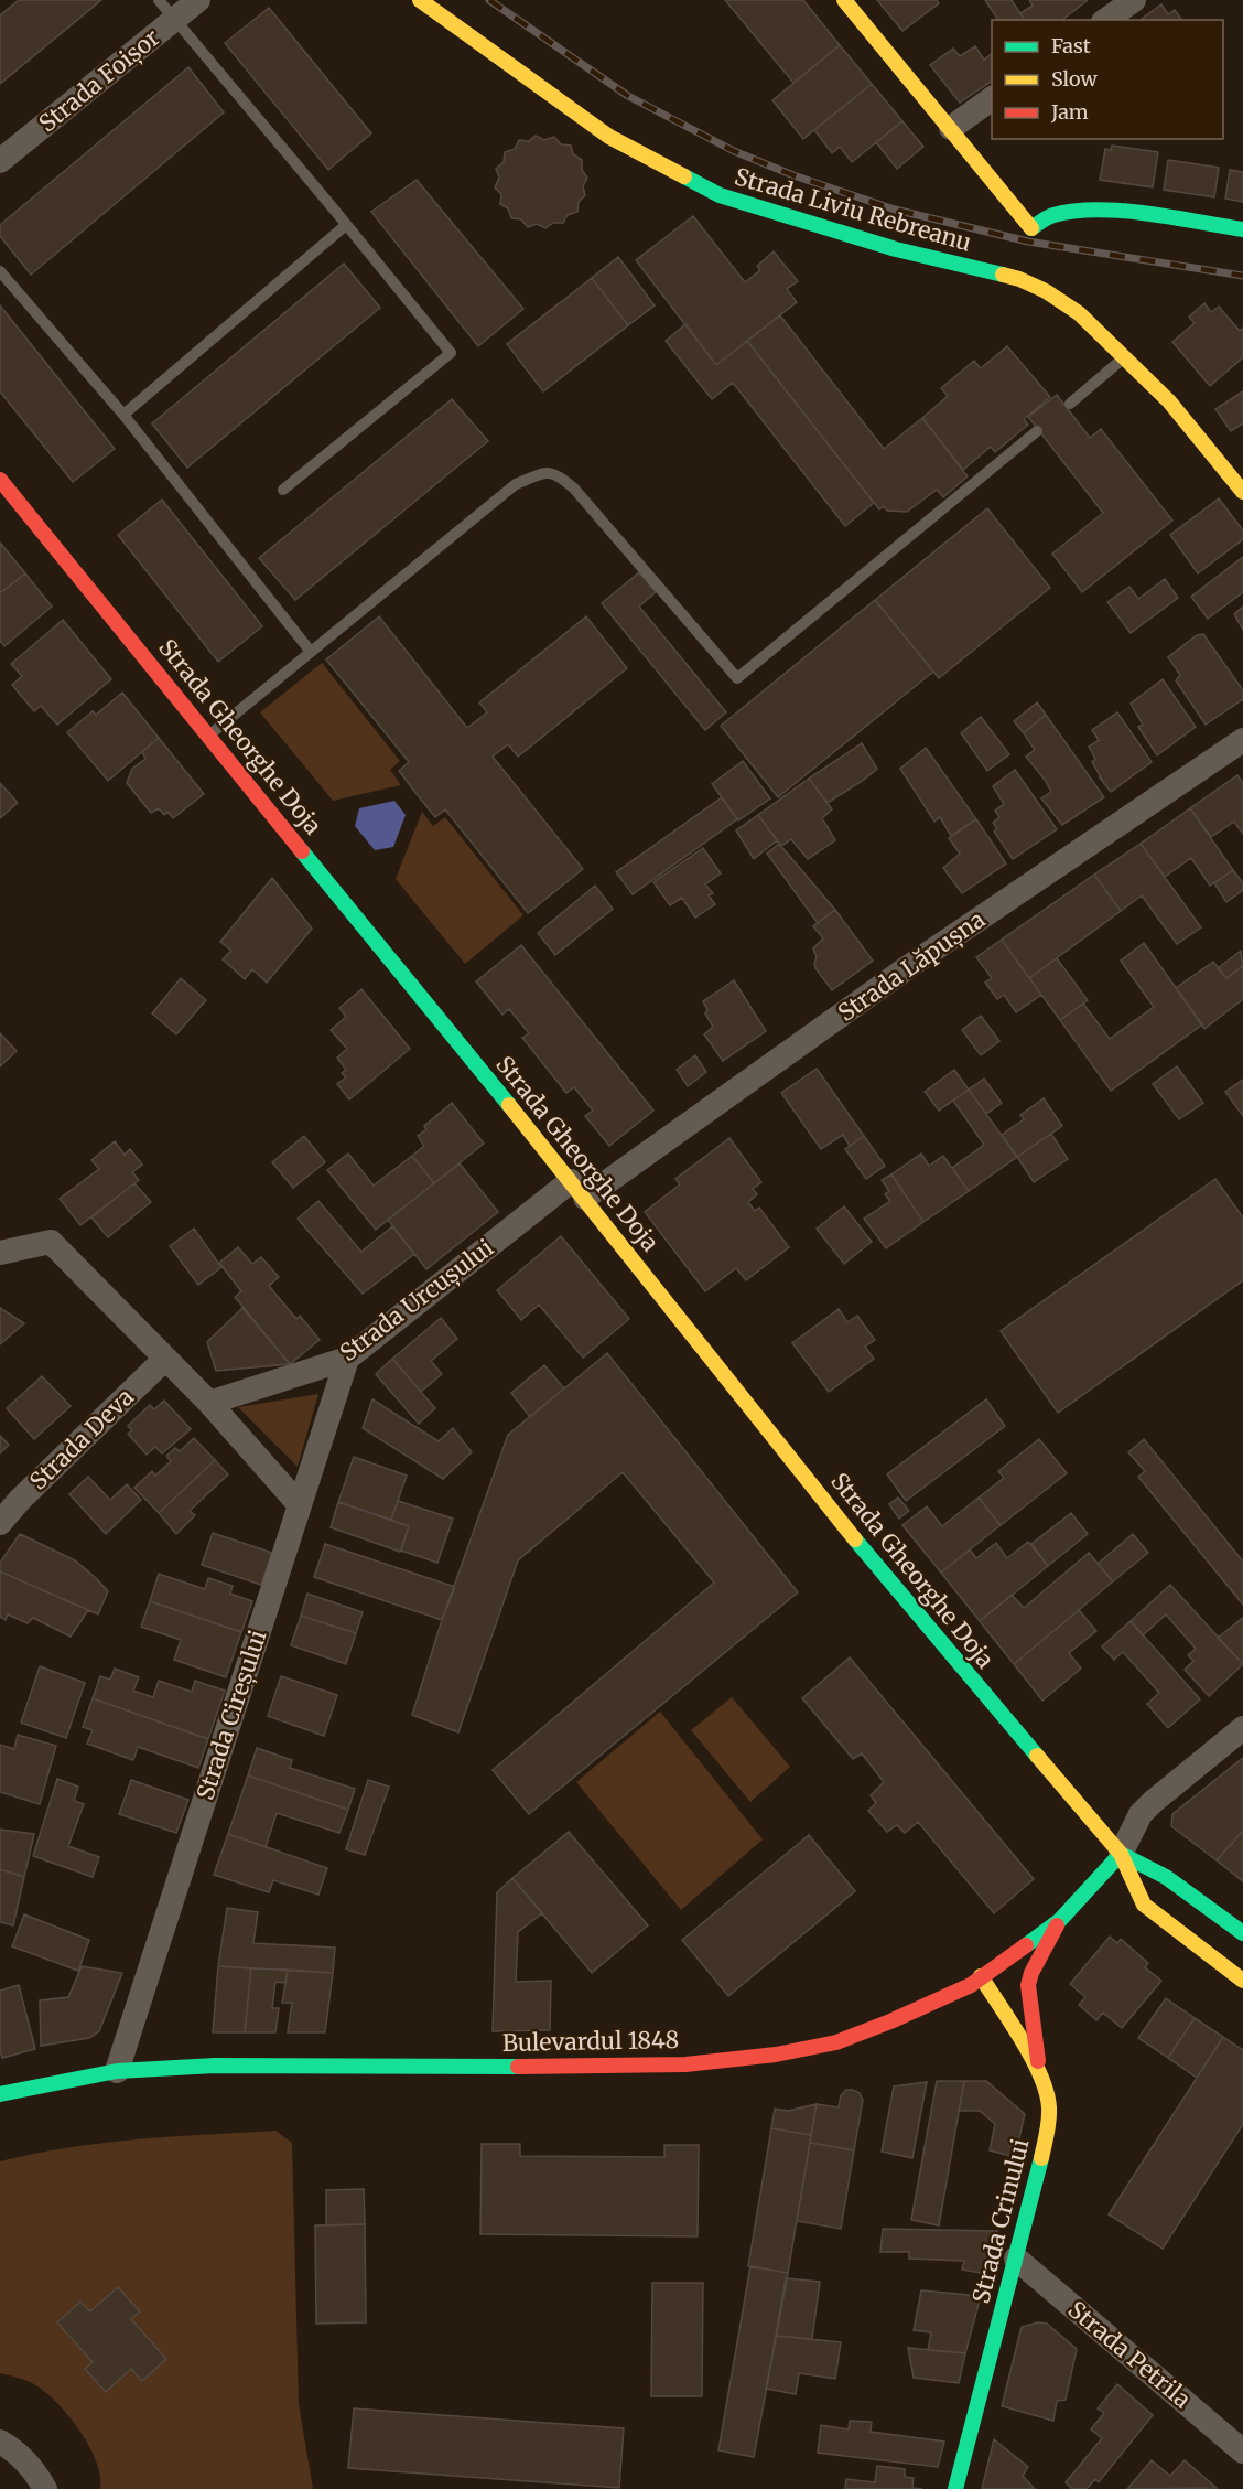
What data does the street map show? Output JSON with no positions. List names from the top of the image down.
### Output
{
  "streets": {
    "street": [
      "Strada Foișor",
      "Strada Liviu Rebreanu",
      "Strada Gheorghe Doja",
      "Strada Lăpușna",
      "Strada Urcușului",
      "Strada Deva",
      "Strada Cireșului",
      "Bulevardul 1848",
      "Strada Crinului",
      "Strada Petrila"
    ]
  },
  "crossings": [
    ["Strada Gheorghe Doja", "Strada Lăpușna"],
    ["Strada Gheorghe Doja", "Strada Urcușului"],
    ["Strada Gheorghe Doja", "Bulevardul 1848"],
    ["Strada Lăpușna", "Strada Urcușului"],
    ["Strada Urcușului", "Strada Cireșului"],
    ["Strada Cireșului", "Bulevardul 1848"],
    ["Bulevardul 1848", "Strada Crinului"],
    ["Strada Crinului", "Strada Petrila"]
  ],
  "legend": ["Fast", "Slow", "Jam"]
}
